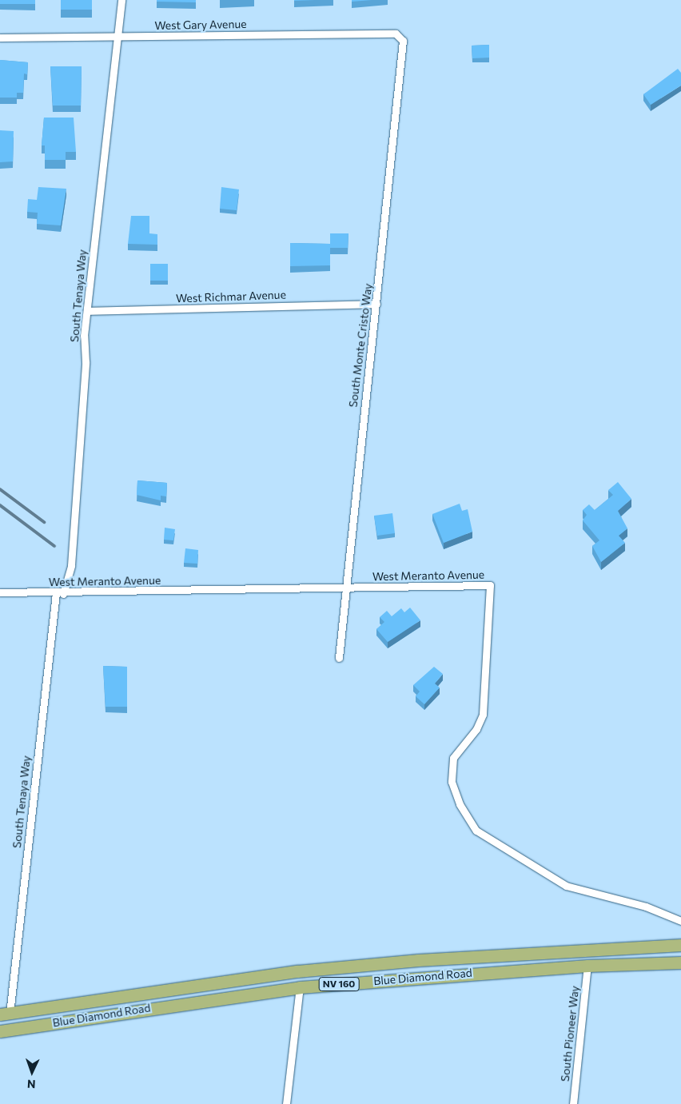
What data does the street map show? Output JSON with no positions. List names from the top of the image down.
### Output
{
  "streets": {
    "highway": ["Blue Diamond Road", "NV 160"],
    "street": [
      "West Gary Avenue",
      "South Tenaya Way",
      "West Richmar Avenue",
      "South Monte Cristo Way",
      "West Meranto Avenue",
      "South Pioneer Way"
    ]
  },
  "crossings": [
    ["West Gary Avenue", "South Tenaya Way"],
    ["West Gary Avenue", "South Monte Cristo Way"],
    ["South Tenaya Way", "West Richmar Avenue"],
    ["South Tenaya Way", "West Meranto Avenue"],
    ["South Tenaya Way", "Blue Diamond Road"],
    ["West Richmar Avenue", "South Monte Cristo Way"],
    ["South Monte Cristo Way", "West Meranto Avenue"],
    ["Blue Diamond Road", "South Pioneer Way"]
  ],
  "north": "bottom"
}
